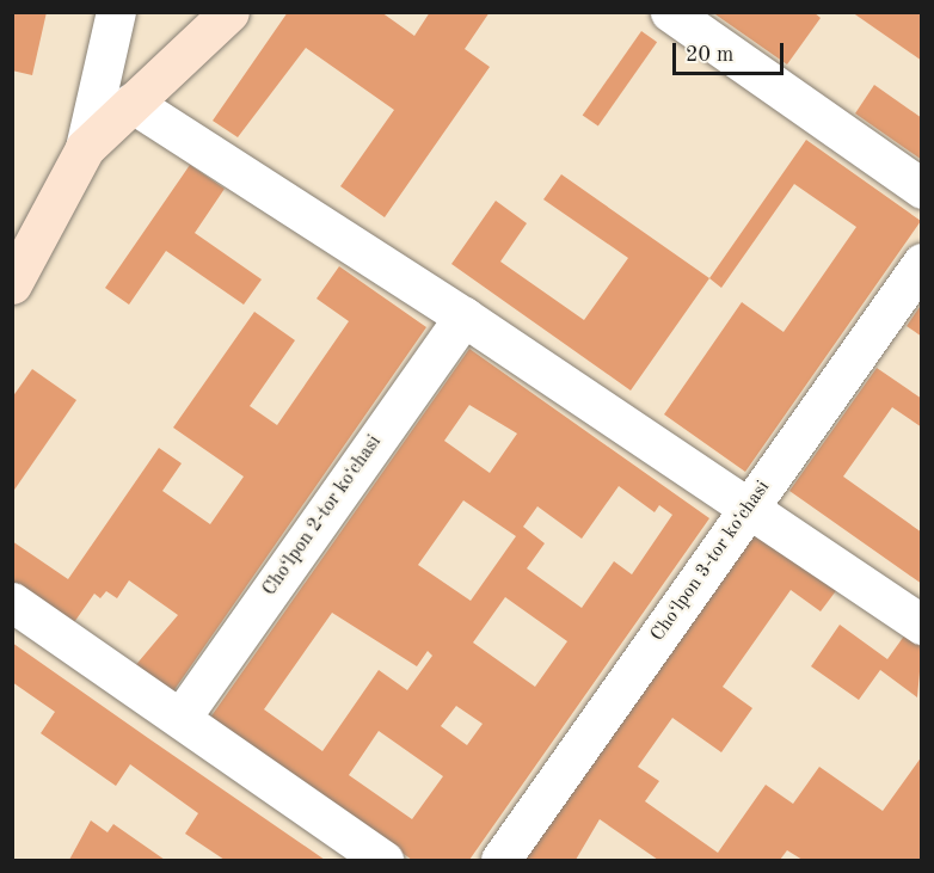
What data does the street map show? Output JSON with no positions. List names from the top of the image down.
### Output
{
  "streets": {
    "street": ["Cho‘lpon 2-tor koʻchasi", "Cho‘lpon 3-tor koʻchasi"]
  },
  "scale_bar": "20 m"
}
